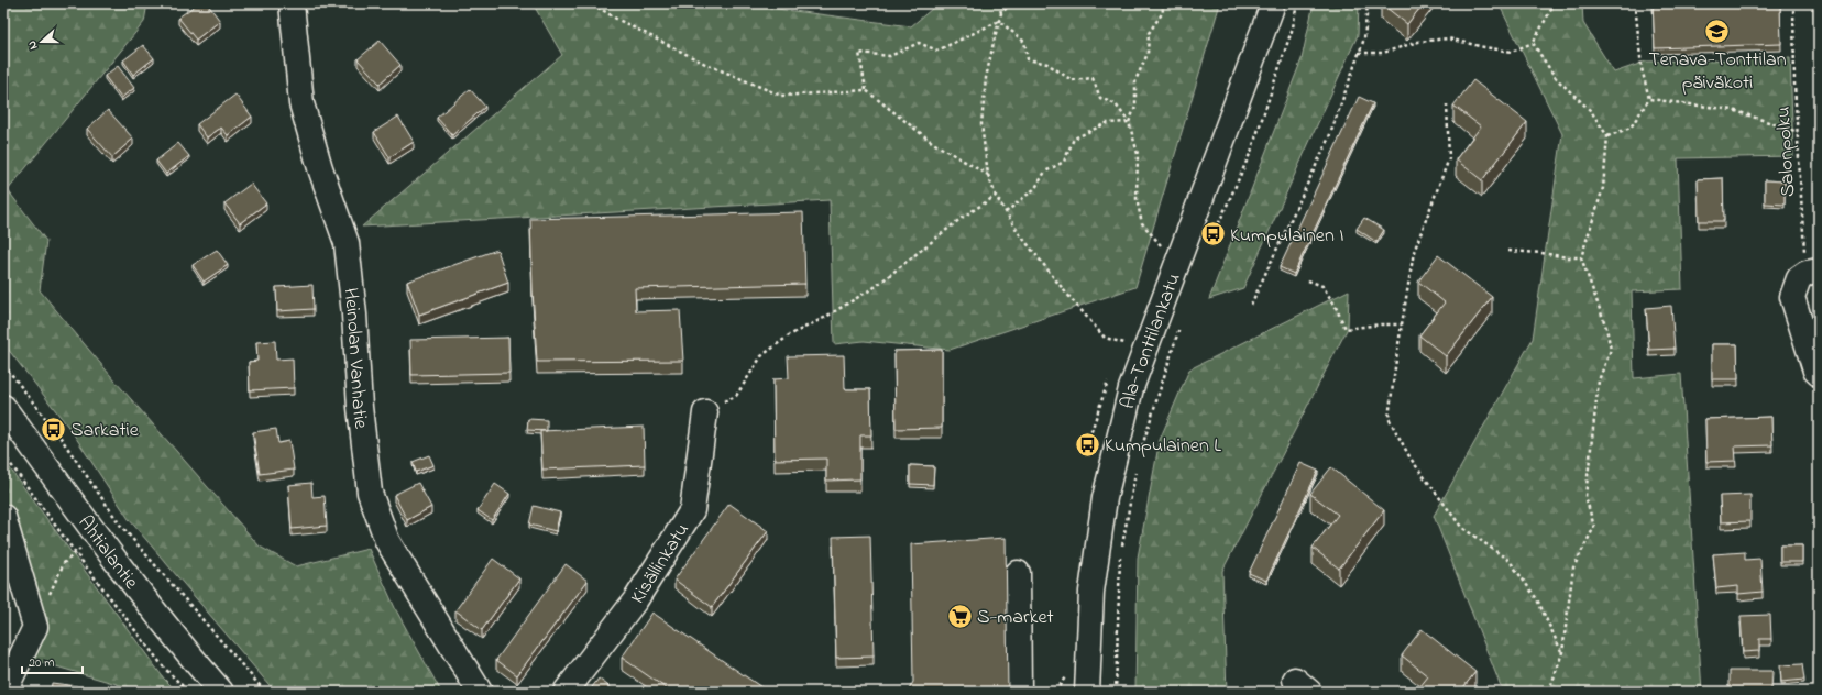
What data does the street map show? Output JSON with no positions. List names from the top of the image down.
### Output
{
  "streets": {
    "street": [
      "Ala-Tonttilankatu",
      "Heinolan Vanhatie",
      "Ahtialantie",
      "Kisällinkatu"
    ],
    "path": ["Salonpolku"]
  },
  "places": {
    "school or university": ["Tenava-Tonttilan päiväkoti"],
    "bus stop": ["Kumpulainen I", "Sarkatie", "Kumpulainen L"],
    "supermarket": ["S-market"]
  },
  "scale_bar": "20 m",
  "north": "left"
}
